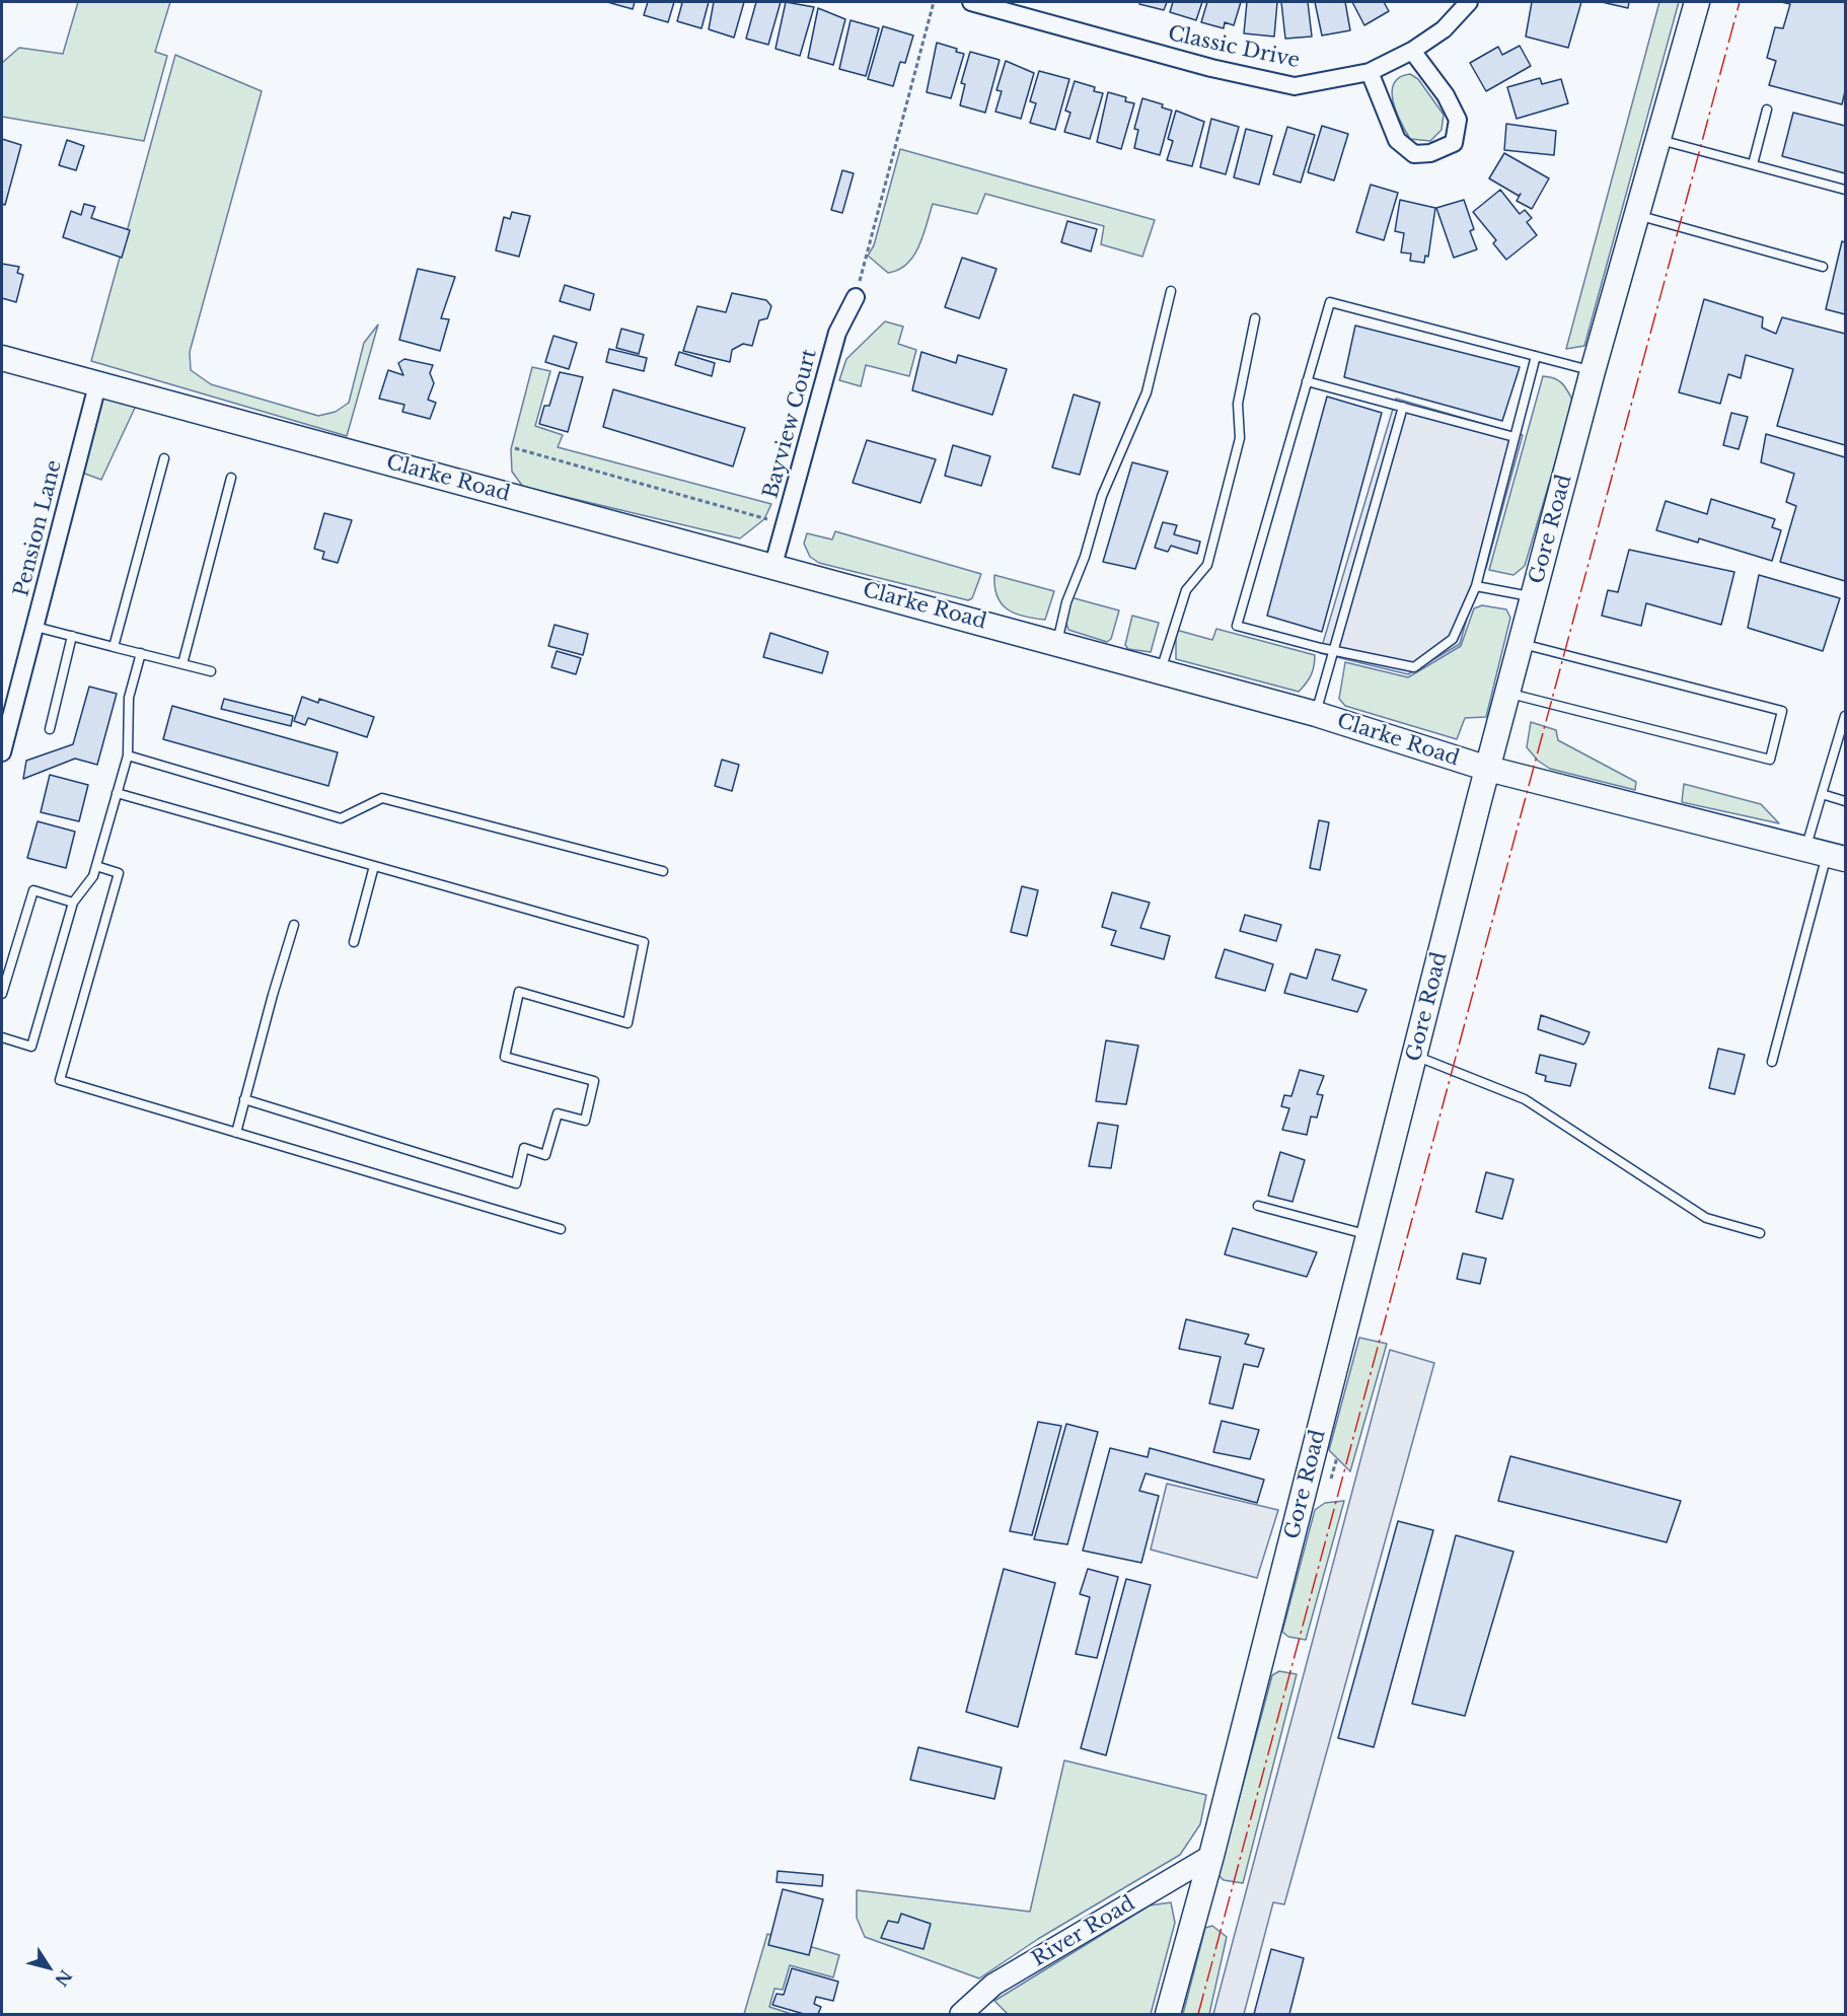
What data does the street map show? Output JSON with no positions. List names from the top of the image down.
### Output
{
  "streets": {
    "main road": ["Clarke Road", "Gore Road"],
    "street": [
      "Classic Drive",
      "Bayview Court",
      "Pension Lane",
      "River Road"
    ]
  },
  "crossings": [
    ["Bayview Court", "Clarke Road"],
    ["Clarke Road", "Pension Lane"],
    ["Clarke Road", "Gore Road"],
    ["Gore Road", "River Road"]
  ],
  "north": "bottom right"
}
